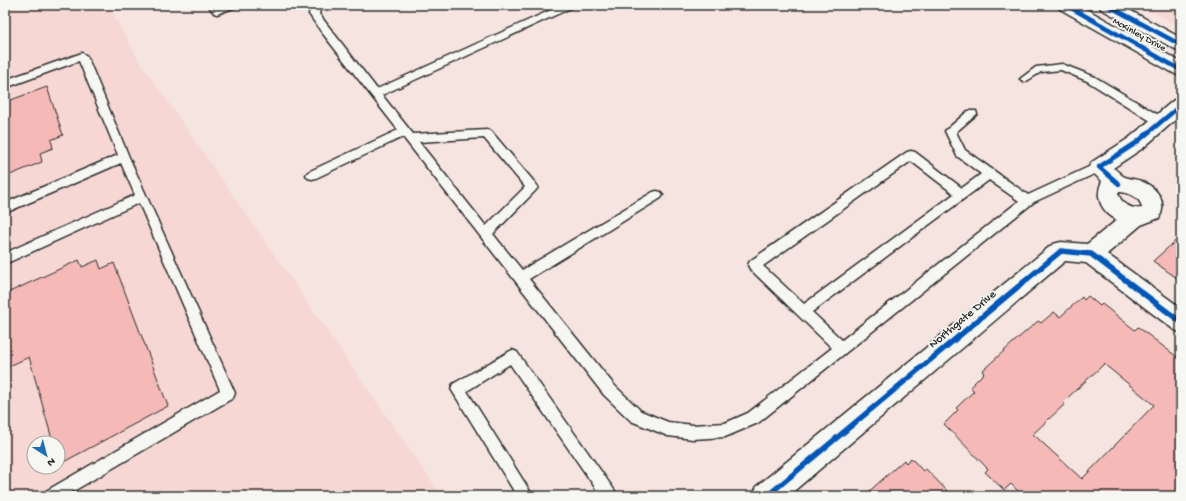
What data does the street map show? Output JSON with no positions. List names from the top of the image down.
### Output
{
  "streets": {
    "street": ["McKinley Drive", "Northgate Drive"]
  },
  "north": "bottom right"
}
